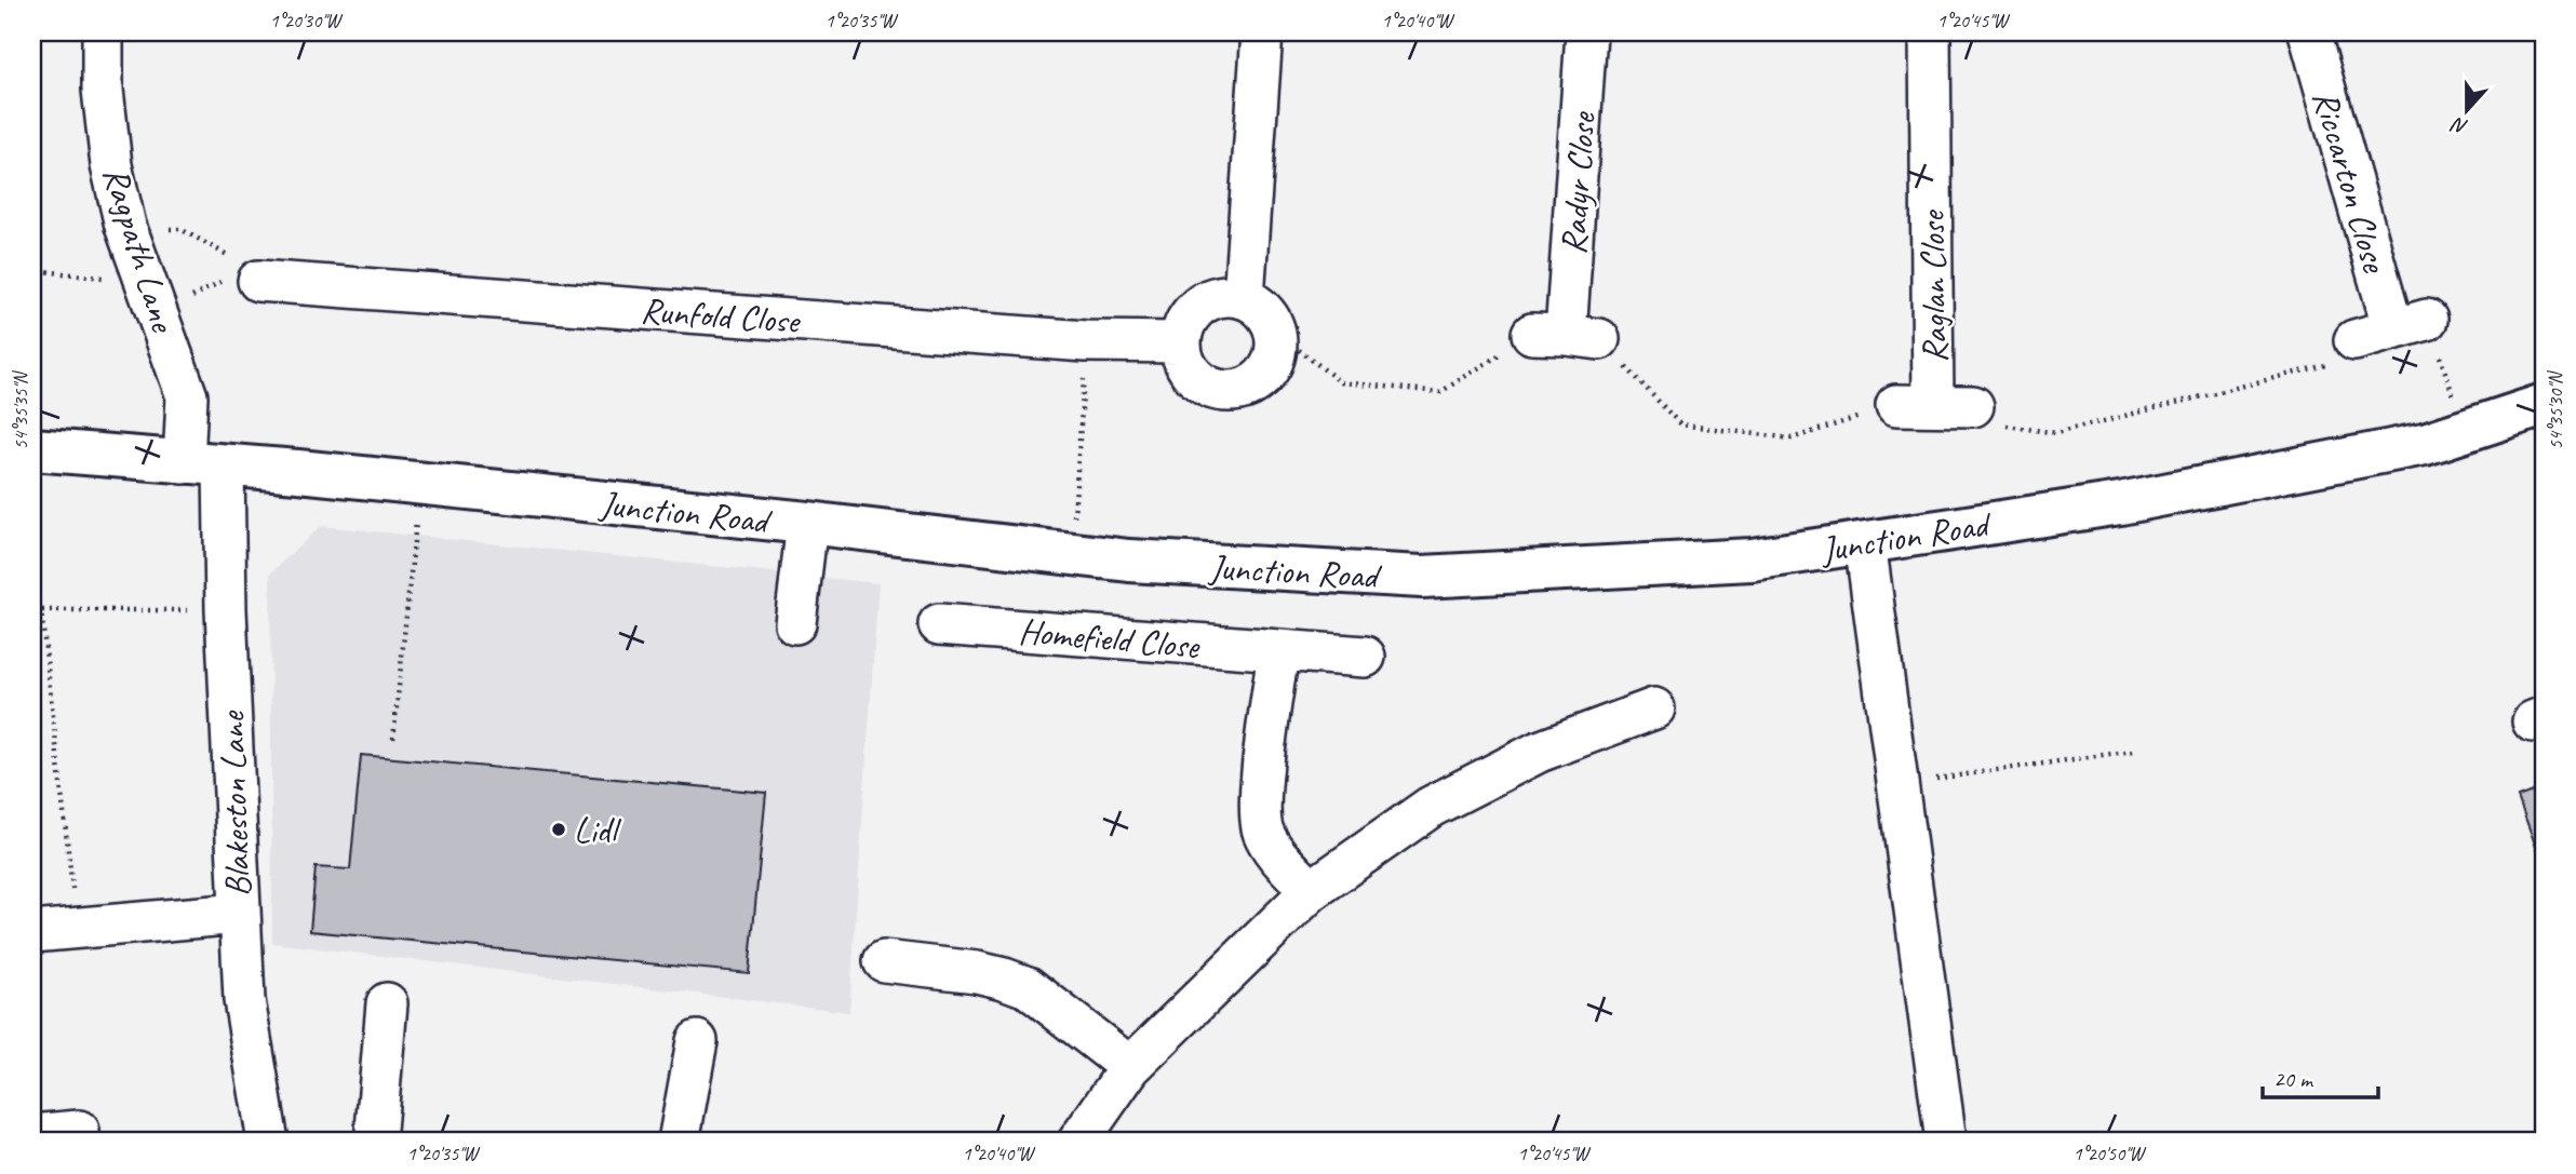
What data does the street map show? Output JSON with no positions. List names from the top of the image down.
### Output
{
  "streets": {
    "main road": ["Junction Road"],
    "street": [
      "Riccarton Close",
      "Radyr Close",
      "Ragpath Lane",
      "Raglan Close",
      "Runfold Close",
      "Homefield Close",
      "Blakeston Lane"
    ]
  },
  "crossings": [
    ["Ragpath Lane", "Junction Road"],
    ["Ragpath Lane", "Blakeston Lane"],
    ["Junction Road", "Blakeston Lane"]
  ],
  "places": ["Lidl"],
  "scale_bar": "20 m",
  "north": "bottom",
  "coordinates": [
    "1°20'30\"W",
    "1°20'35\"W",
    "1°20'40\"W",
    "1°20'45\"W",
    "54°35'35\"N",
    "54°35'30\"N",
    "1°20'50\"W"
  ]
}
